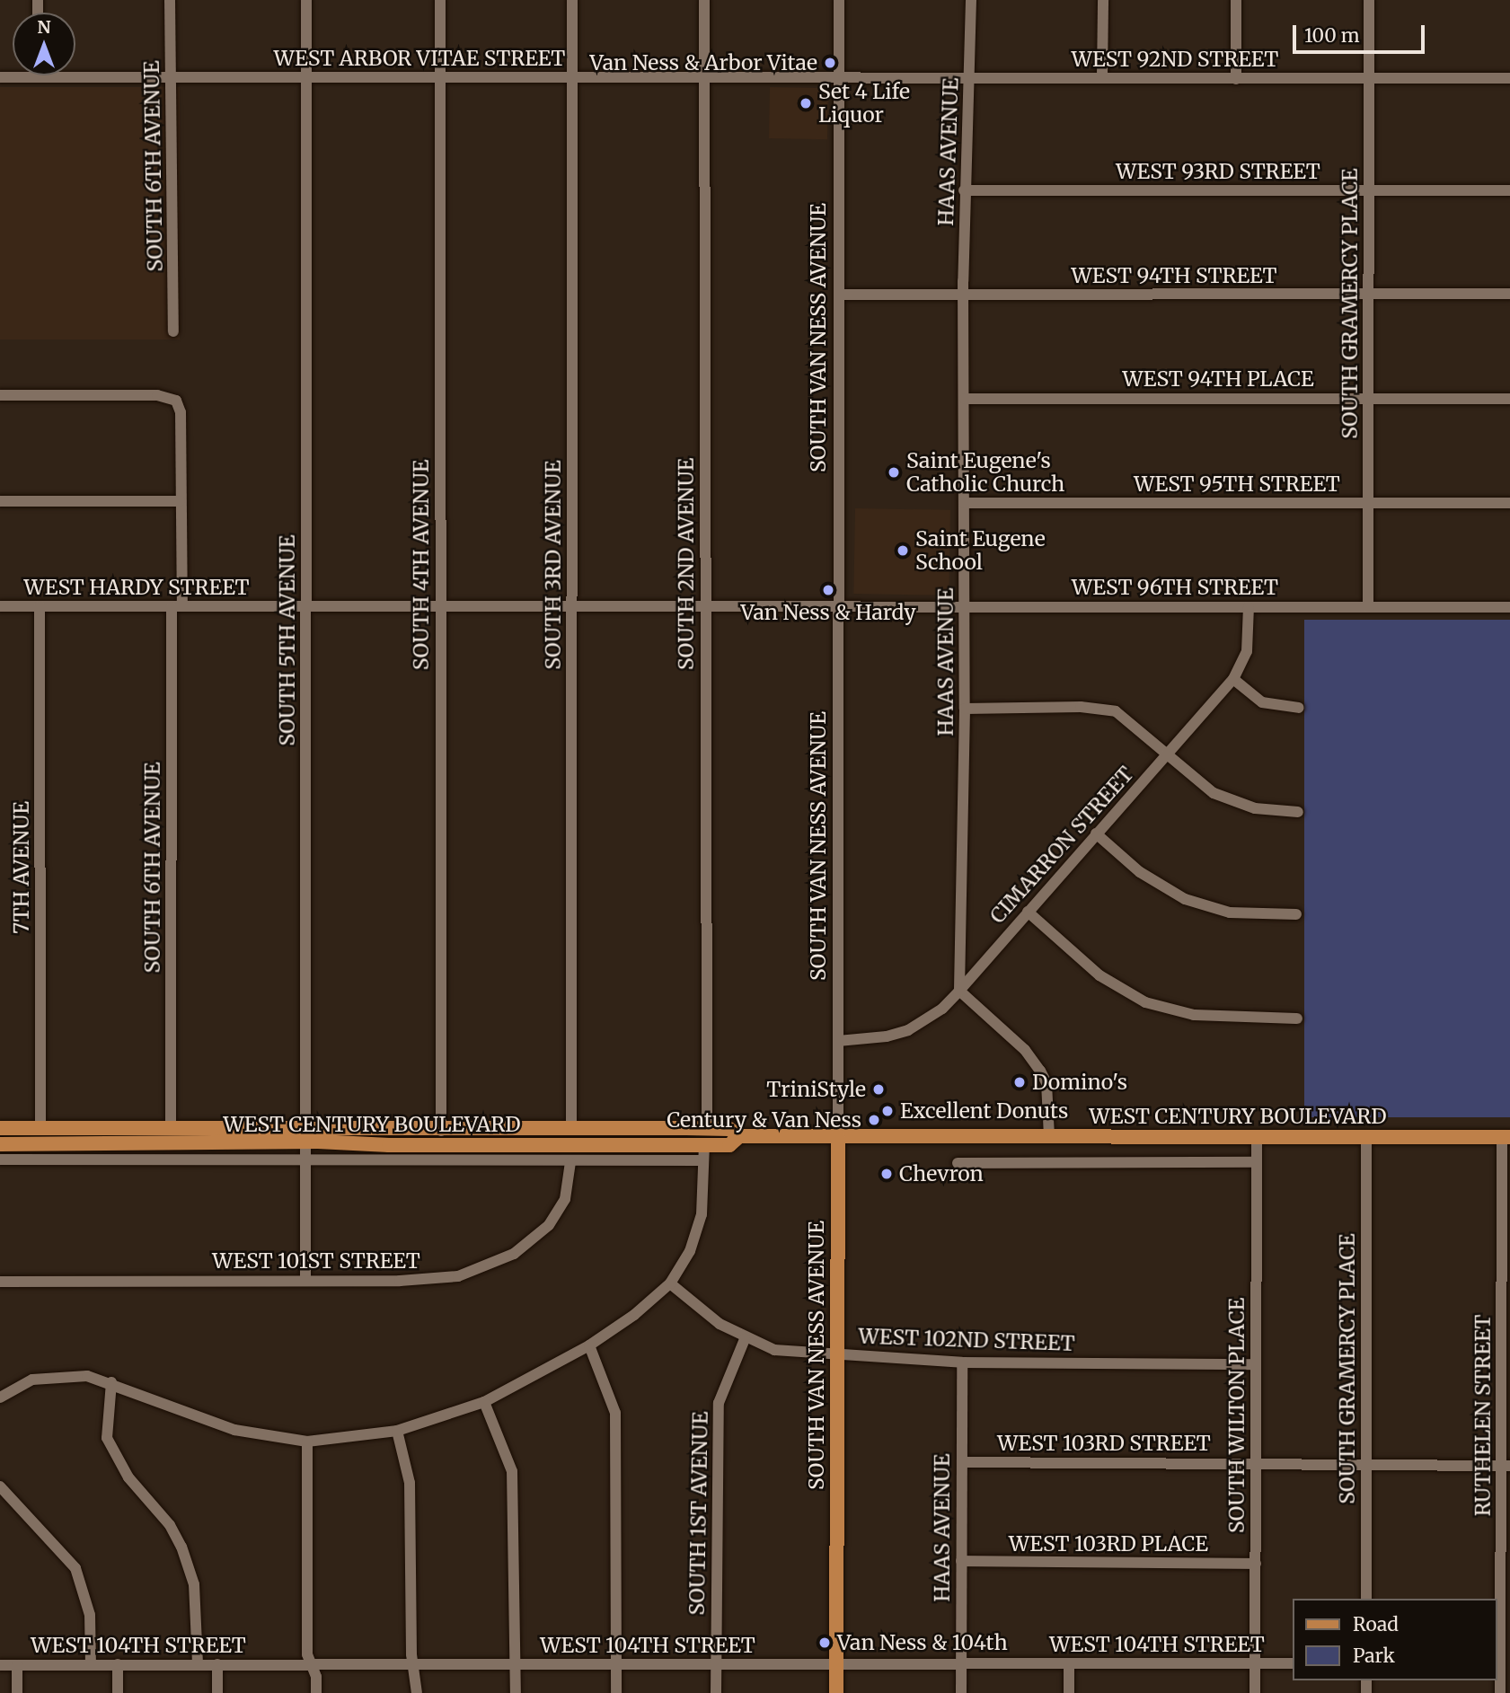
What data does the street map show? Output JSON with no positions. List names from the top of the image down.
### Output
{
  "streets": {
    "main road": ["SOUTH VAN NESS AVENUE", "WEST CENTURY BOULEVARD"],
    "street": [
      "WEST ARBOR VITAE STREET",
      "WEST 92ND STREET",
      "HAAS AVENUE",
      "SOUTH 6TH AVENUE",
      "WEST 93RD STREET",
      "WEST 94TH STREET",
      "SOUTH GRAMERCY PLACE",
      "WEST 94TH PLACE",
      "WEST 95TH STREET",
      "SOUTH 2ND AVENUE",
      "SOUTH 4TH AVENUE",
      "SOUTH 3RD AVENUE",
      "WEST HARDY STREET",
      "WEST 96TH STREET",
      "SOUTH 5TH AVENUE",
      "CIMARRON STREET",
      "7TH AVENUE",
      "WEST 101ST STREET",
      "WEST 102ND STREET",
      "SOUTH WILTON PLACE",
      "RUTHELEN STREET",
      "WEST 103RD STREET",
      "SOUTH 1ST AVENUE",
      "WEST 103RD PLACE",
      "WEST 104TH STREET"
    ]
  },
  "crossings": [
    ["WEST ARBOR VITAE STREET", "WEST 92ND STREET"],
    ["WEST ARBOR VITAE STREET", "SOUTH 6TH AVENUE"],
    ["WEST ARBOR VITAE STREET", "SOUTH VAN NESS AVENUE"],
    ["WEST ARBOR VITAE STREET", "SOUTH 2ND AVENUE"],
    ["WEST ARBOR VITAE STREET", "SOUTH 4TH AVENUE"],
    ["WEST ARBOR VITAE STREET", "SOUTH 3RD AVENUE"],
    ["WEST ARBOR VITAE STREET", "SOUTH 5TH AVENUE"],
    ["WEST 92ND STREET", "HAAS AVENUE"],
    ["WEST 92ND STREET", "SOUTH GRAMERCY PLACE"],
    ["WEST 92ND STREET", "SOUTH VAN NESS AVENUE"],
    ["HAAS AVENUE", "WEST 93RD STREET"],
    ["HAAS AVENUE", "WEST 94TH STREET"],
    ["HAAS AVENUE", "WEST 94TH PLACE"],
    ["HAAS AVENUE", "WEST 95TH STREET"],
    ["HAAS AVENUE", "WEST 96TH STREET"],
    ["HAAS AVENUE", "CIMARRON STREET"],
    ["HAAS AVENUE", "WEST 102ND STREET"],
    ["HAAS AVENUE", "WEST 103RD STREET"],
    ["HAAS AVENUE", "WEST 103RD PLACE"],
    ["HAAS AVENUE", "WEST 104TH STREET"],
    ["SOUTH 6TH AVENUE", "WEST HARDY STREET"],
    ["SOUTH 6TH AVENUE", "WEST CENTURY BOULEVARD"],
    ["WEST 93RD STREET", "SOUTH GRAMERCY PLACE"],
    ["WEST 94TH STREET", "SOUTH GRAMERCY PLACE"],
    ["WEST 94TH STREET", "SOUTH VAN NESS AVENUE"],
    ["SOUTH GRAMERCY PLACE", "WEST 94TH PLACE"],
    ["SOUTH GRAMERCY PLACE", "WEST 95TH STREET"],
    ["SOUTH GRAMERCY PLACE", "WEST 96TH STREET"],
    ["SOUTH GRAMERCY PLACE", "WEST CENTURY BOULEVARD"],
    ["SOUTH GRAMERCY PLACE", "WEST 103RD STREET"],
    ["SOUTH VAN NESS AVENUE", "WEST HARDY STREET"],
    ["SOUTH VAN NESS AVENUE", "WEST 96TH STREET"],
    ["SOUTH VAN NESS AVENUE", "CIMARRON STREET"],
    ["SOUTH VAN NESS AVENUE", "WEST CENTURY BOULEVARD"],
    ["SOUTH VAN NESS AVENUE", "WEST 102ND STREET"],
    ["SOUTH VAN NESS AVENUE", "WEST 104TH STREET"],
    ["SOUTH 2ND AVENUE", "WEST HARDY STREET"],
    ["SOUTH 2ND AVENUE", "WEST CENTURY BOULEVARD"],
    ["SOUTH 4TH AVENUE", "WEST HARDY STREET"],
    ["SOUTH 4TH AVENUE", "WEST CENTURY BOULEVARD"],
    ["SOUTH 3RD AVENUE", "WEST HARDY STREET"],
    ["SOUTH 3RD AVENUE", "WEST CENTURY BOULEVARD"],
    ["WEST HARDY STREET", "WEST 96TH STREET"],
    ["WEST HARDY STREET", "SOUTH 5TH AVENUE"],
    ["WEST HARDY STREET", "7TH AVENUE"],
    ["WEST 96TH STREET", "CIMARRON STREET"],
    ["SOUTH 5TH AVENUE", "WEST CENTURY BOULEVARD"],
    ["SOUTH 5TH AVENUE", "WEST 101ST STREET"],
    ["7TH AVENUE", "WEST CENTURY BOULEVARD"],
    ["WEST CENTURY BOULEVARD", "WEST 101ST STREET"],
    ["WEST CENTURY BOULEVARD", "SOUTH WILTON PLACE"],
    ["WEST CENTURY BOULEVARD", "RUTHELEN STREET"],
    ["WEST 102ND STREET", "SOUTH WILTON PLACE"],
    ["WEST 102ND STREET", "SOUTH 1ST AVENUE"],
    ["SOUTH WILTON PLACE", "WEST 103RD STREET"],
    ["SOUTH WILTON PLACE", "WEST 103RD PLACE"],
    ["SOUTH WILTON PLACE", "WEST 104TH STREET"],
    ["RUTHELEN STREET", "WEST 103RD STREET"],
    ["SOUTH 1ST AVENUE", "WEST 104TH STREET"]
  ],
  "places": [
    "Van Ness & Arbor Vitae",
    "Set 4 Life Liquor",
    "Saint Eugene's Catholic Church",
    "Saint Eugene School",
    "Van Ness & Hardy",
    "Domino's",
    "TriniStyle",
    "Excellent Donuts",
    "Century & Van Ness",
    "Chevron",
    "Van Ness & 104th"
  ],
  "legend": ["Road", "Park"],
  "scale_bar": "100 m",
  "north": "top"
}
